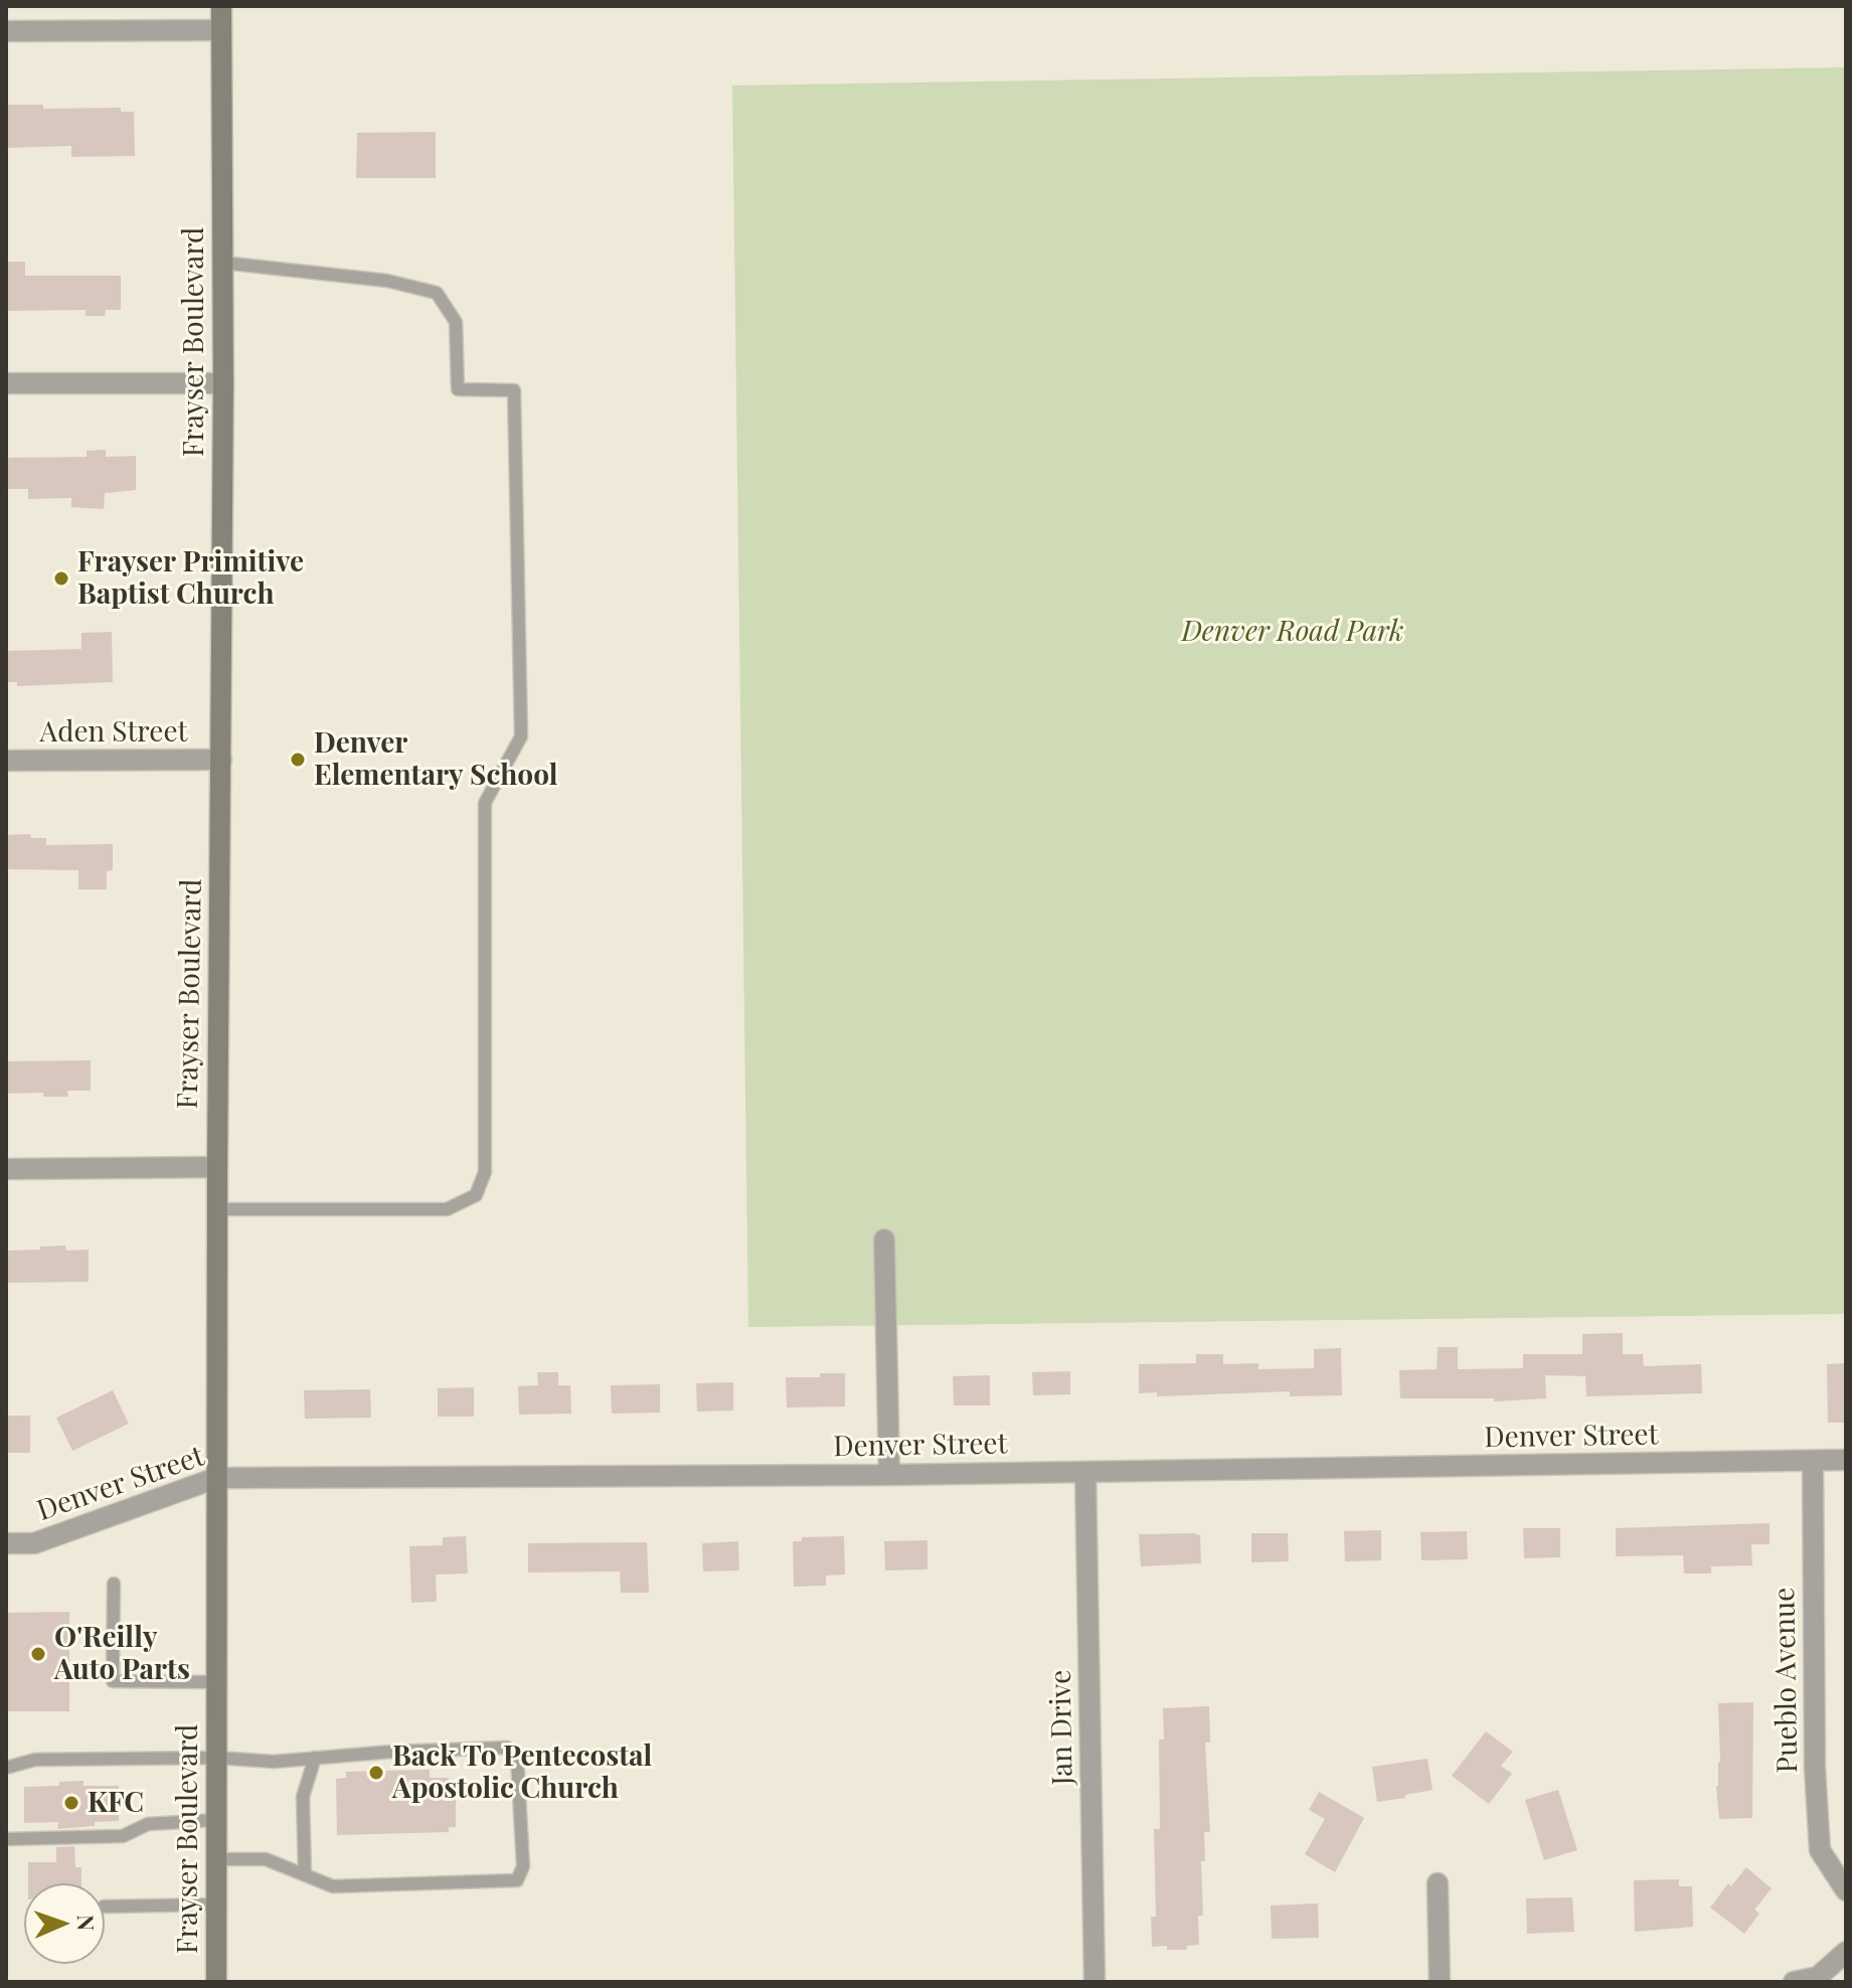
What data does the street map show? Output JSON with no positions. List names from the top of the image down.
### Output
{
  "streets": {
    "main road": ["Frayser Boulevard"],
    "street": [
      "Aden Street",
      "Denver Street",
      "Pueblo Avenue",
      "Jan Drive"
    ]
  },
  "crossings": [
    ["Frayser Boulevard", "Aden Street"],
    ["Frayser Boulevard", "Denver Street"],
    ["Denver Street", "Pueblo Avenue"],
    ["Denver Street", "Jan Drive"]
  ],
  "parks": ["Denver Road Park"],
  "places": [
    "Frayser Primitive Baptist Church",
    "Denver Elementary School",
    "O'Reilly Auto Parts",
    "Back To Pentecostal Apostolic Church",
    "KFC"
  ],
  "north": "right"
}
